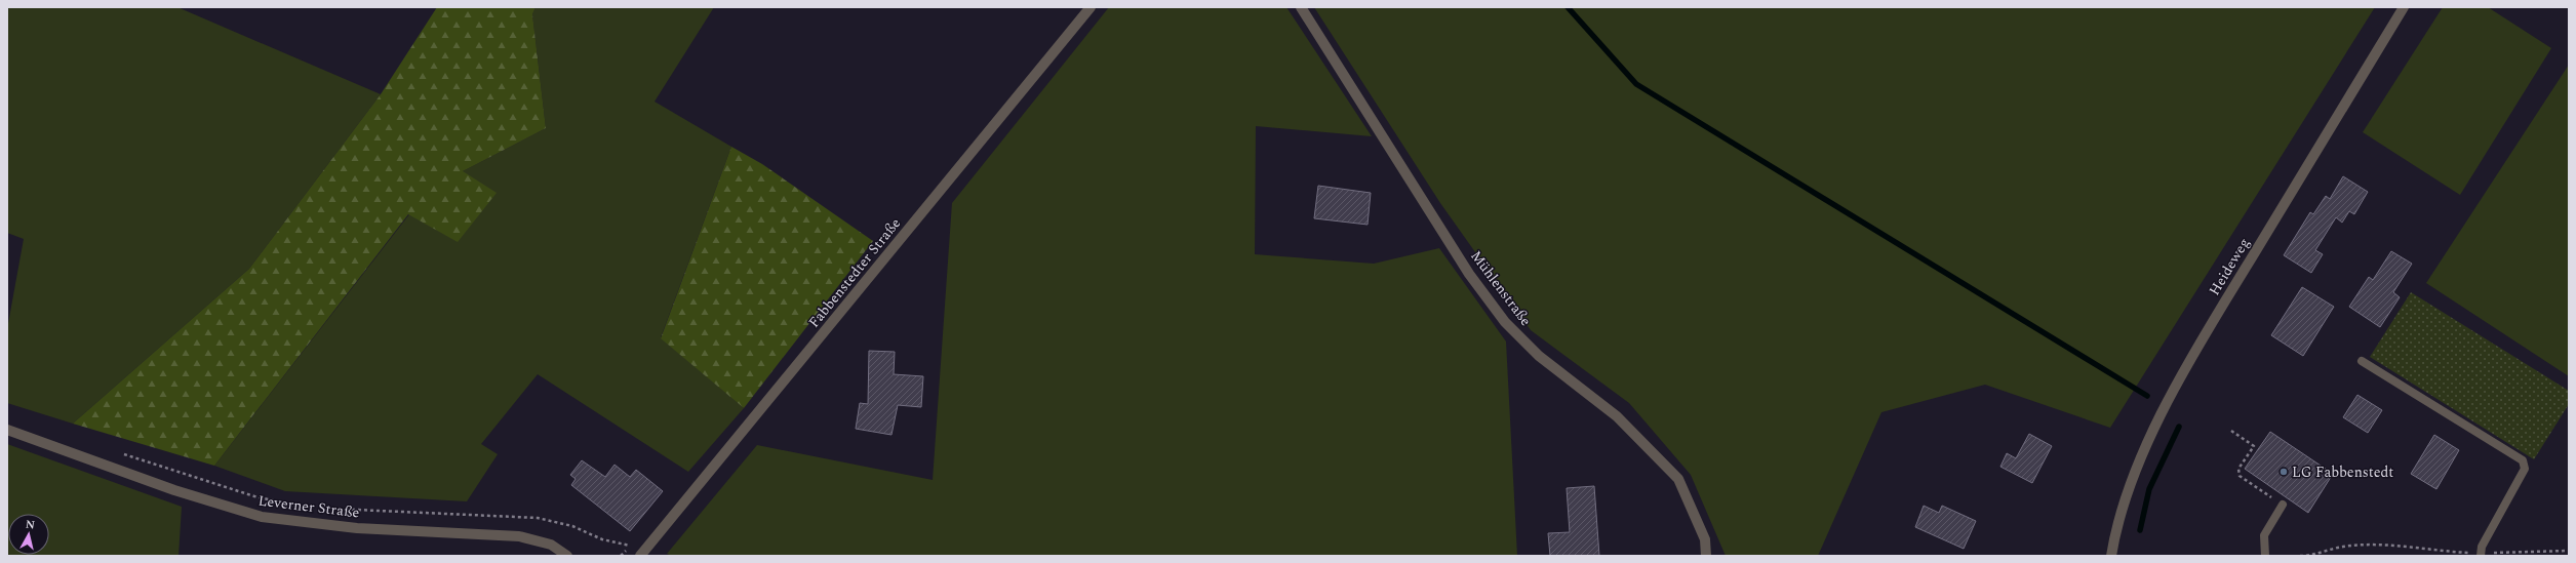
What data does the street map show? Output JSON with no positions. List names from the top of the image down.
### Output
{
  "streets": {
    "street": [
      "Heideweg",
      "Fabbenstedter Straße",
      "Mühlenstraße",
      "Leverner Straße"
    ]
  },
  "places": ["LG Fabbenstedt"],
  "north": "top"
}
